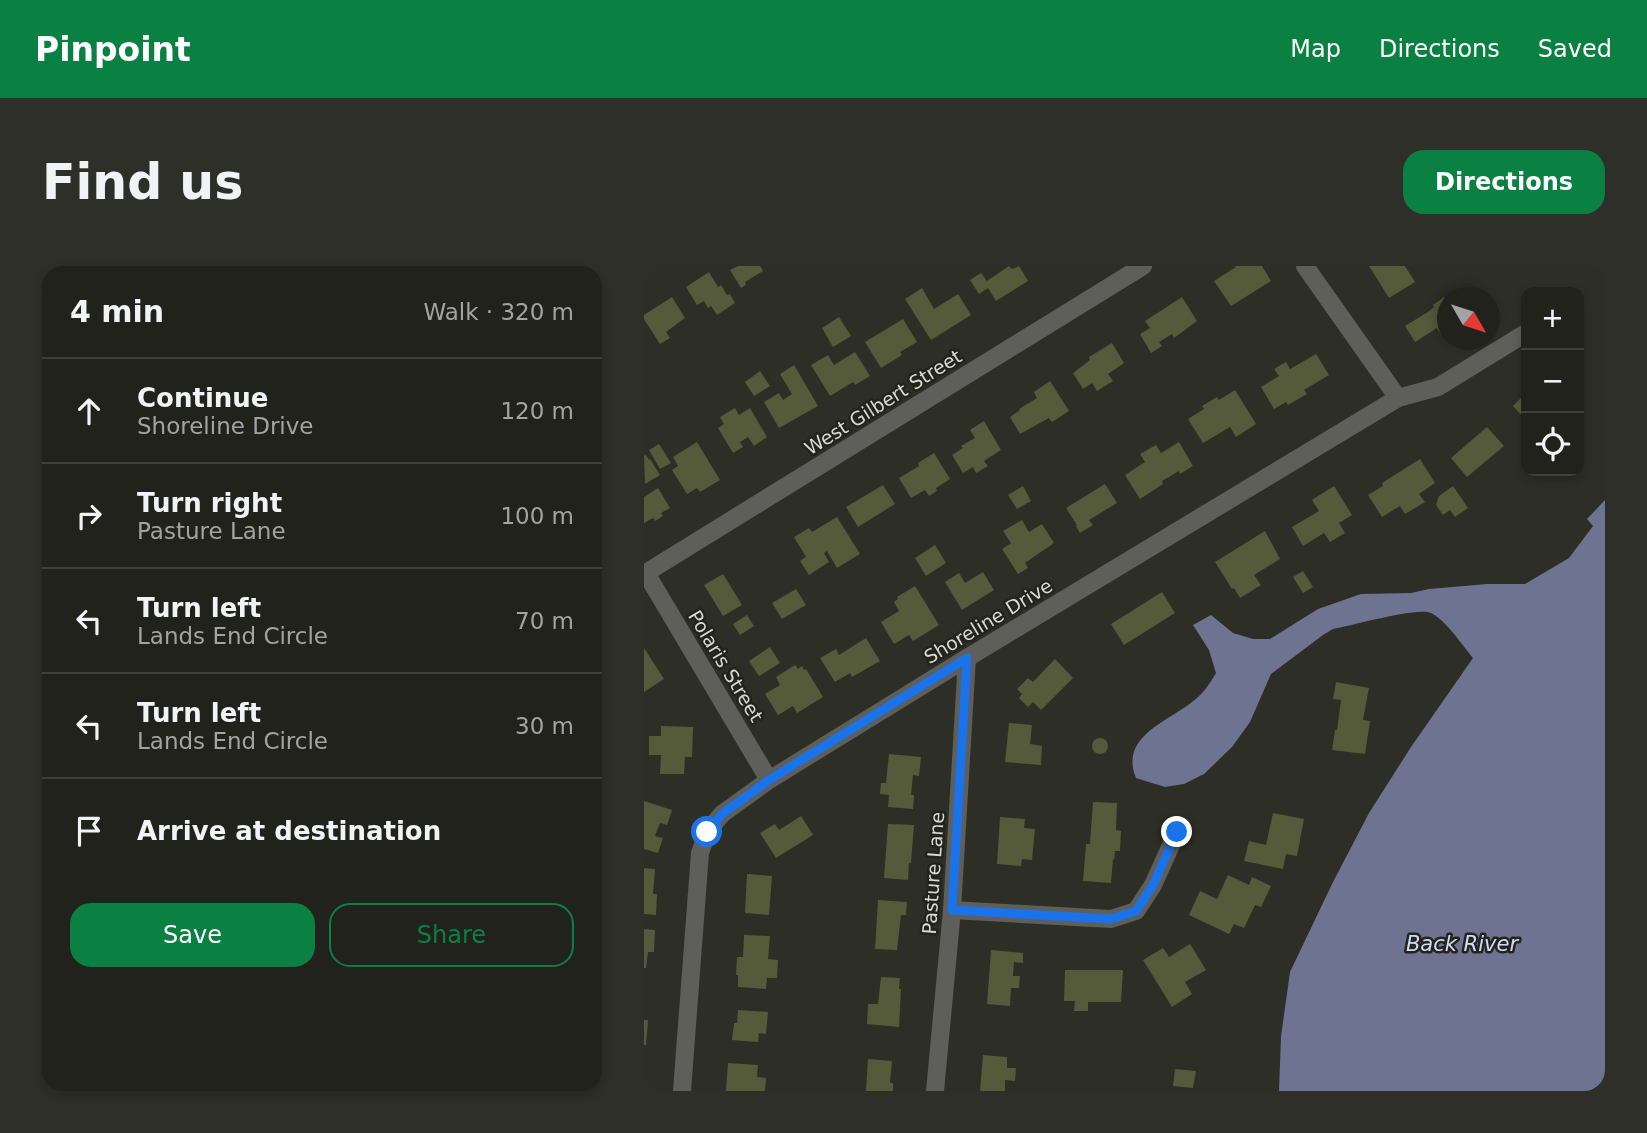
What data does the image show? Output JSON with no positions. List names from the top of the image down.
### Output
{
  "streets": {
    "street": [
      "West Gilbert Street",
      "Shoreline Drive",
      "Polaris Street",
      "Pasture Lane"
    ]
  },
  "crossings": [
    ["West Gilbert Street", "Polaris Street"],
    ["Shoreline Drive", "Polaris Street"],
    ["Shoreline Drive", "Pasture Lane"]
  ],
  "water": ["Back River"],
  "north": "bottom right",
  "page": {
    "header": "Pinpoint",
    "nav": ["Map", "Directions", "Saved"],
    "buttons": [
      "Directions",
      ["Save", "Share"]
    ],
    "title": "Find us",
    "heading": ["4 min", "Walk · 320 m"],
    "map_buttons": ["+", "−"],
    "list": [
      ["Continue", "Shoreline Drive", "120 m"],
      ["Turn right", "Pasture Lane", "100 m"],
      ["Turn left", "Lands End Circle", "70 m"],
      ["Turn left", "Lands End Circle", "30 m"],
      "Arrive at destination"
    ]
  }
}
